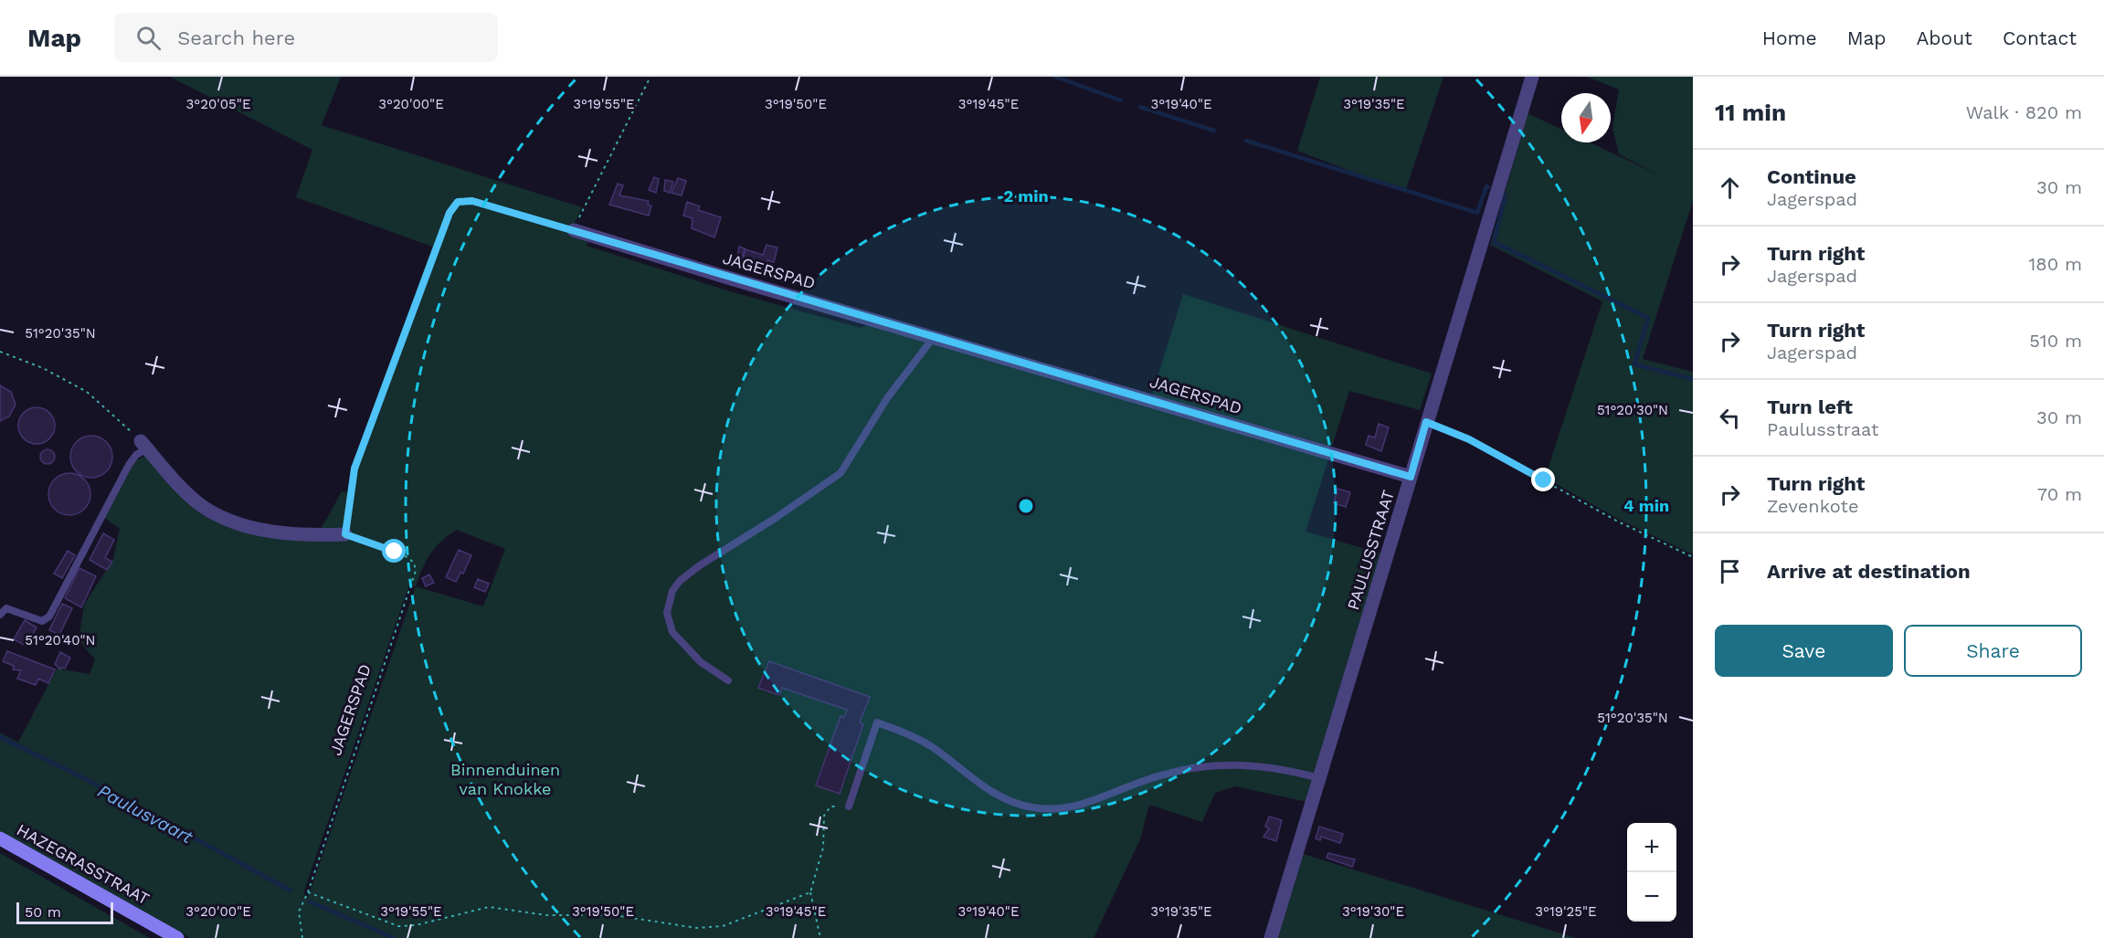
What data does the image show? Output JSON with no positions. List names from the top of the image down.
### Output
{
  "streets": {
    "street": ["JAGERSPAD", "PAULUSSTRAAT", "HAZEGRASSTRAAT"]
  },
  "crossings": [
    ["JAGERSPAD", "PAULUSSTRAAT"]
  ],
  "water": ["Paulusvaart"],
  "parks": ["Binnenduinen van Knokke"],
  "scale_bar": "50 m",
  "north": "bottom",
  "page": {
    "header": "Map",
    "search": "Search here",
    "nav": [
      "Home",
      "Map",
      "About",
      "Contact"
    ],
    "heading": ["11 min", "Walk · 820 m"],
    "list": [
      ["Continue", "Jagerspad", "30 m"],
      ["Turn right", "Jagerspad", "180 m"],
      ["Turn right", "Jagerspad", "510 m"],
      ["Turn left", "Paulusstraat", "30 m"],
      ["Turn right", "Zevenkote", "70 m"],
      "Arrive at destination"
    ],
    "buttons": ["Save", "Share"],
    "map_buttons": ["+", "−"],
    "scale": "50 m"
  },
  "coordinates": [
    "3°20'05\"E",
    "3°20'00\"E",
    "3°19'55\"E",
    "3°19'50\"E",
    "3°19'45\"E",
    "3°19'40\"E",
    "3°19'35\"E",
    "51°20'35\"N",
    "51°20'30\"N",
    "51°20'40\"N",
    "3°19'30\"E",
    "3°19'25\"E"
  ],
  "rings": ["2 min", "4 min"]
}
